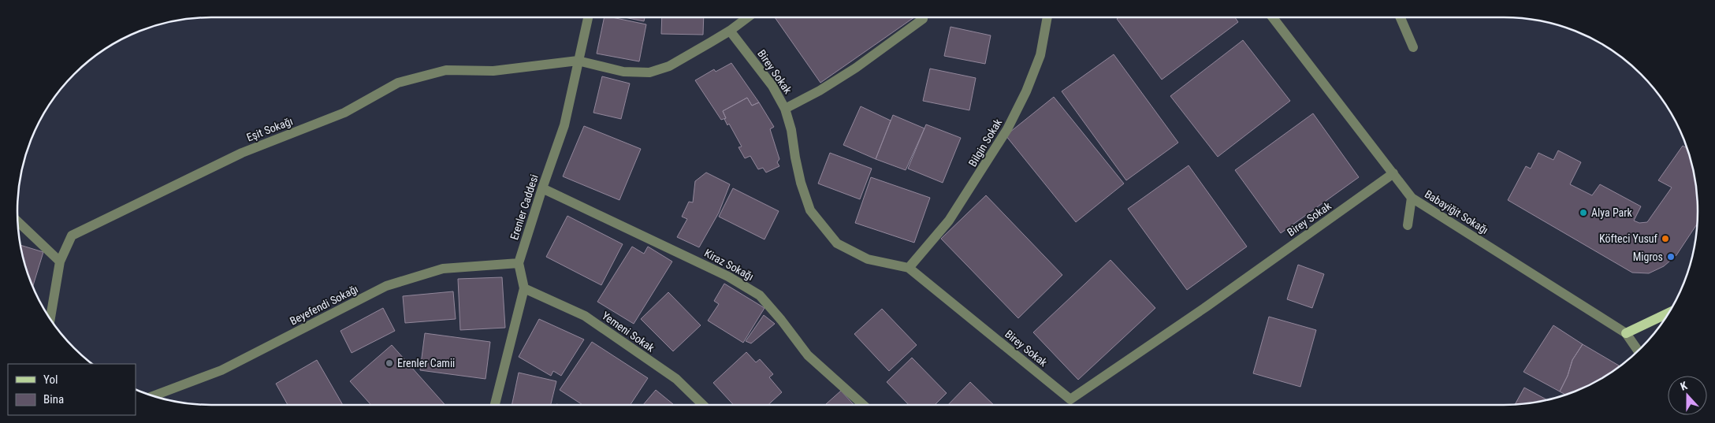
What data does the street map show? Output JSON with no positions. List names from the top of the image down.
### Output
{
  "streets": {
    "street": [
      "Birey Sokak",
      "Eşit Sokağı",
      "Bilgin Sokak",
      "Erenler Caddesi",
      "Babayiğit Sokağı",
      "Kiraz Sokağı",
      "Beyefendi Sokağı",
      "Yemeni Sokak"
    ]
  },
  "crossings": [
    ["Birey Sokak", "Bilgin Sokak"],
    ["Birey Sokak", "Babayiğit Sokağı"],
    ["Eşit Sokağı", "Erenler Caddesi"],
    ["Erenler Caddesi", "Kiraz Sokağı"],
    ["Erenler Caddesi", "Beyefendi Sokağı"],
    ["Erenler Caddesi", "Yemeni Sokak"]
  ],
  "places": [
    "Alya Park",
    "Köfteci Yusuf",
    "Migros",
    "Erenler Camii"
  ],
  "legend": ["Yol", "Bina"],
  "north": "top"
}
